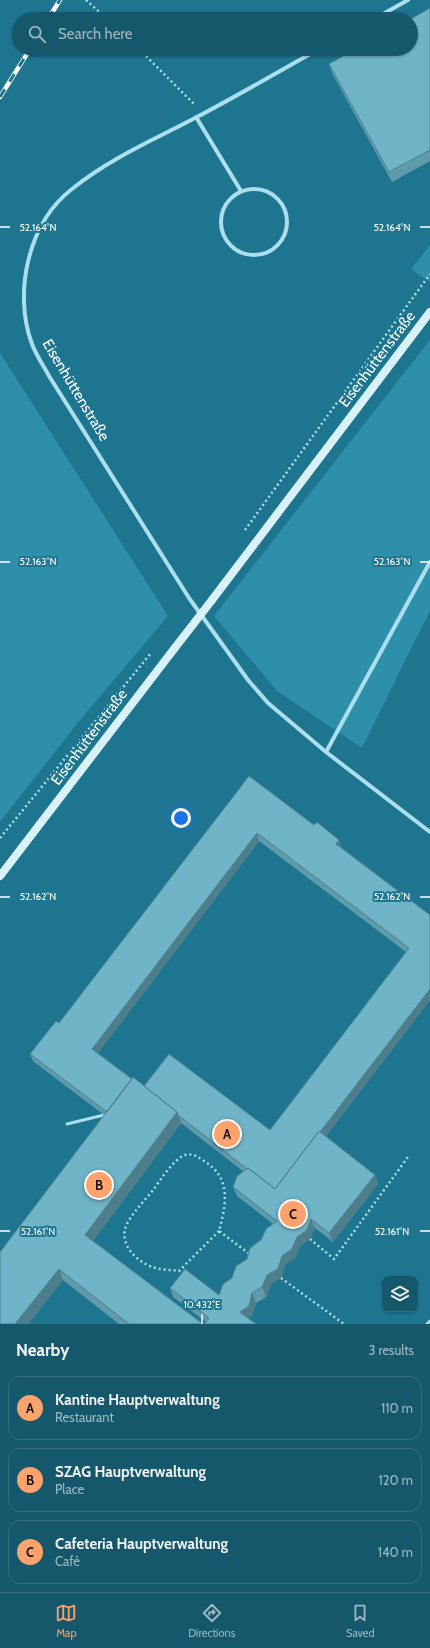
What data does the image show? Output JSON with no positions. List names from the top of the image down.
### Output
{
  "streets": {
    "street": ["Eisenhüttenstraße"]
  },
  "page": {
    "search": "Search here",
    "pins": ["A", "B", "C"],
    "heading": ["Nearby", "3 results"],
    "list": [
      {
        "mark": "A",
        "name": "Kantine Hauptverwaltung",
        "note": "Restaurant",
        "value": "110 m"
      },
      {
        "mark": "B",
        "name": "SZAG Hauptverwaltung",
        "note": "Place",
        "value": "120 m"
      },
      {
        "mark": "C",
        "name": "Cafeteria Hauptverwaltung",
        "note": "Café",
        "value": "140 m"
      }
    ],
    "nav": ["Map", "Directions", "Saved"]
  },
  "coordinates": [
    "52.164°N",
    "52.163°N",
    "52.162°N",
    "52.161°N",
    "10.432°E"
  ]
}
